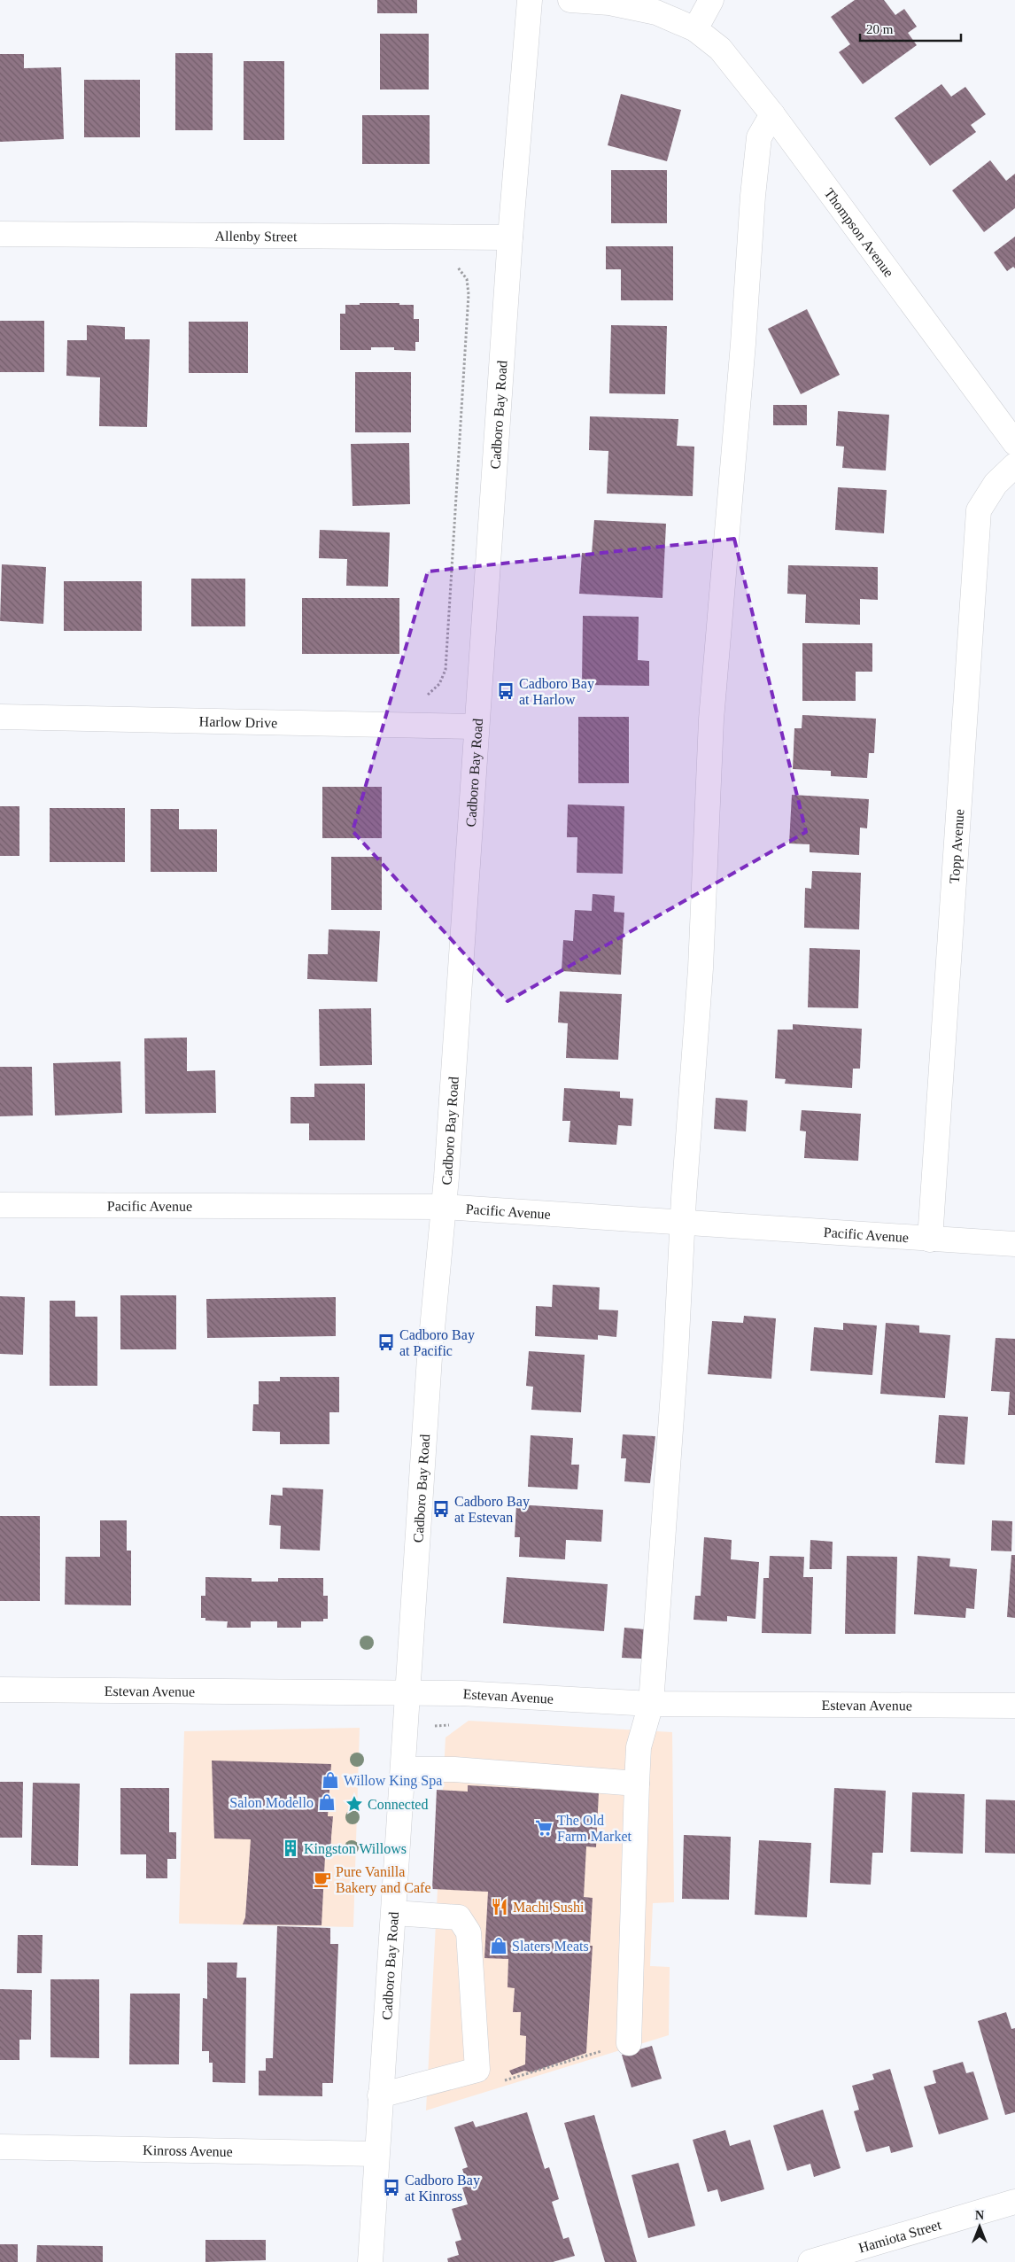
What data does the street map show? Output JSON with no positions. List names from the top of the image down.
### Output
{
  "streets": {
    "street": [
      "Thompson Avenue",
      "Allenby Street",
      "Cadboro Bay Road",
      "Harlow Drive",
      "Topp Avenue",
      "Pacific Avenue",
      "Estevan Avenue",
      "Kinross Avenue",
      "Hamiota Street"
    ]
  },
  "crossings": [
    ["Allenby Street", "Cadboro Bay Road"],
    ["Cadboro Bay Road", "Harlow Drive"],
    ["Cadboro Bay Road", "Pacific Avenue"],
    ["Cadboro Bay Road", "Estevan Avenue"],
    ["Cadboro Bay Road", "Kinross Avenue"],
    ["Topp Avenue", "Pacific Avenue"]
  ],
  "places": {
    "bus stop": [
      "Cadboro Bay at Harlow",
      "Cadboro Bay at Pacific",
      "Cadboro Bay at Estevan",
      "Cadboro Bay at Kinross"
    ],
    "shop": ["Willow King Spa", "Salon Modello", "Slaters Meats"],
    "place": ["Connected"],
    "supermarket": ["The Old Farm Market"],
    "building": ["Kingston Willows"],
    "cafe": ["Pure Vanilla Bakery and Cafe"],
    "restaurant": ["Machi Sushi"]
  },
  "scale_bar": "20 m",
  "north": "top"
}
